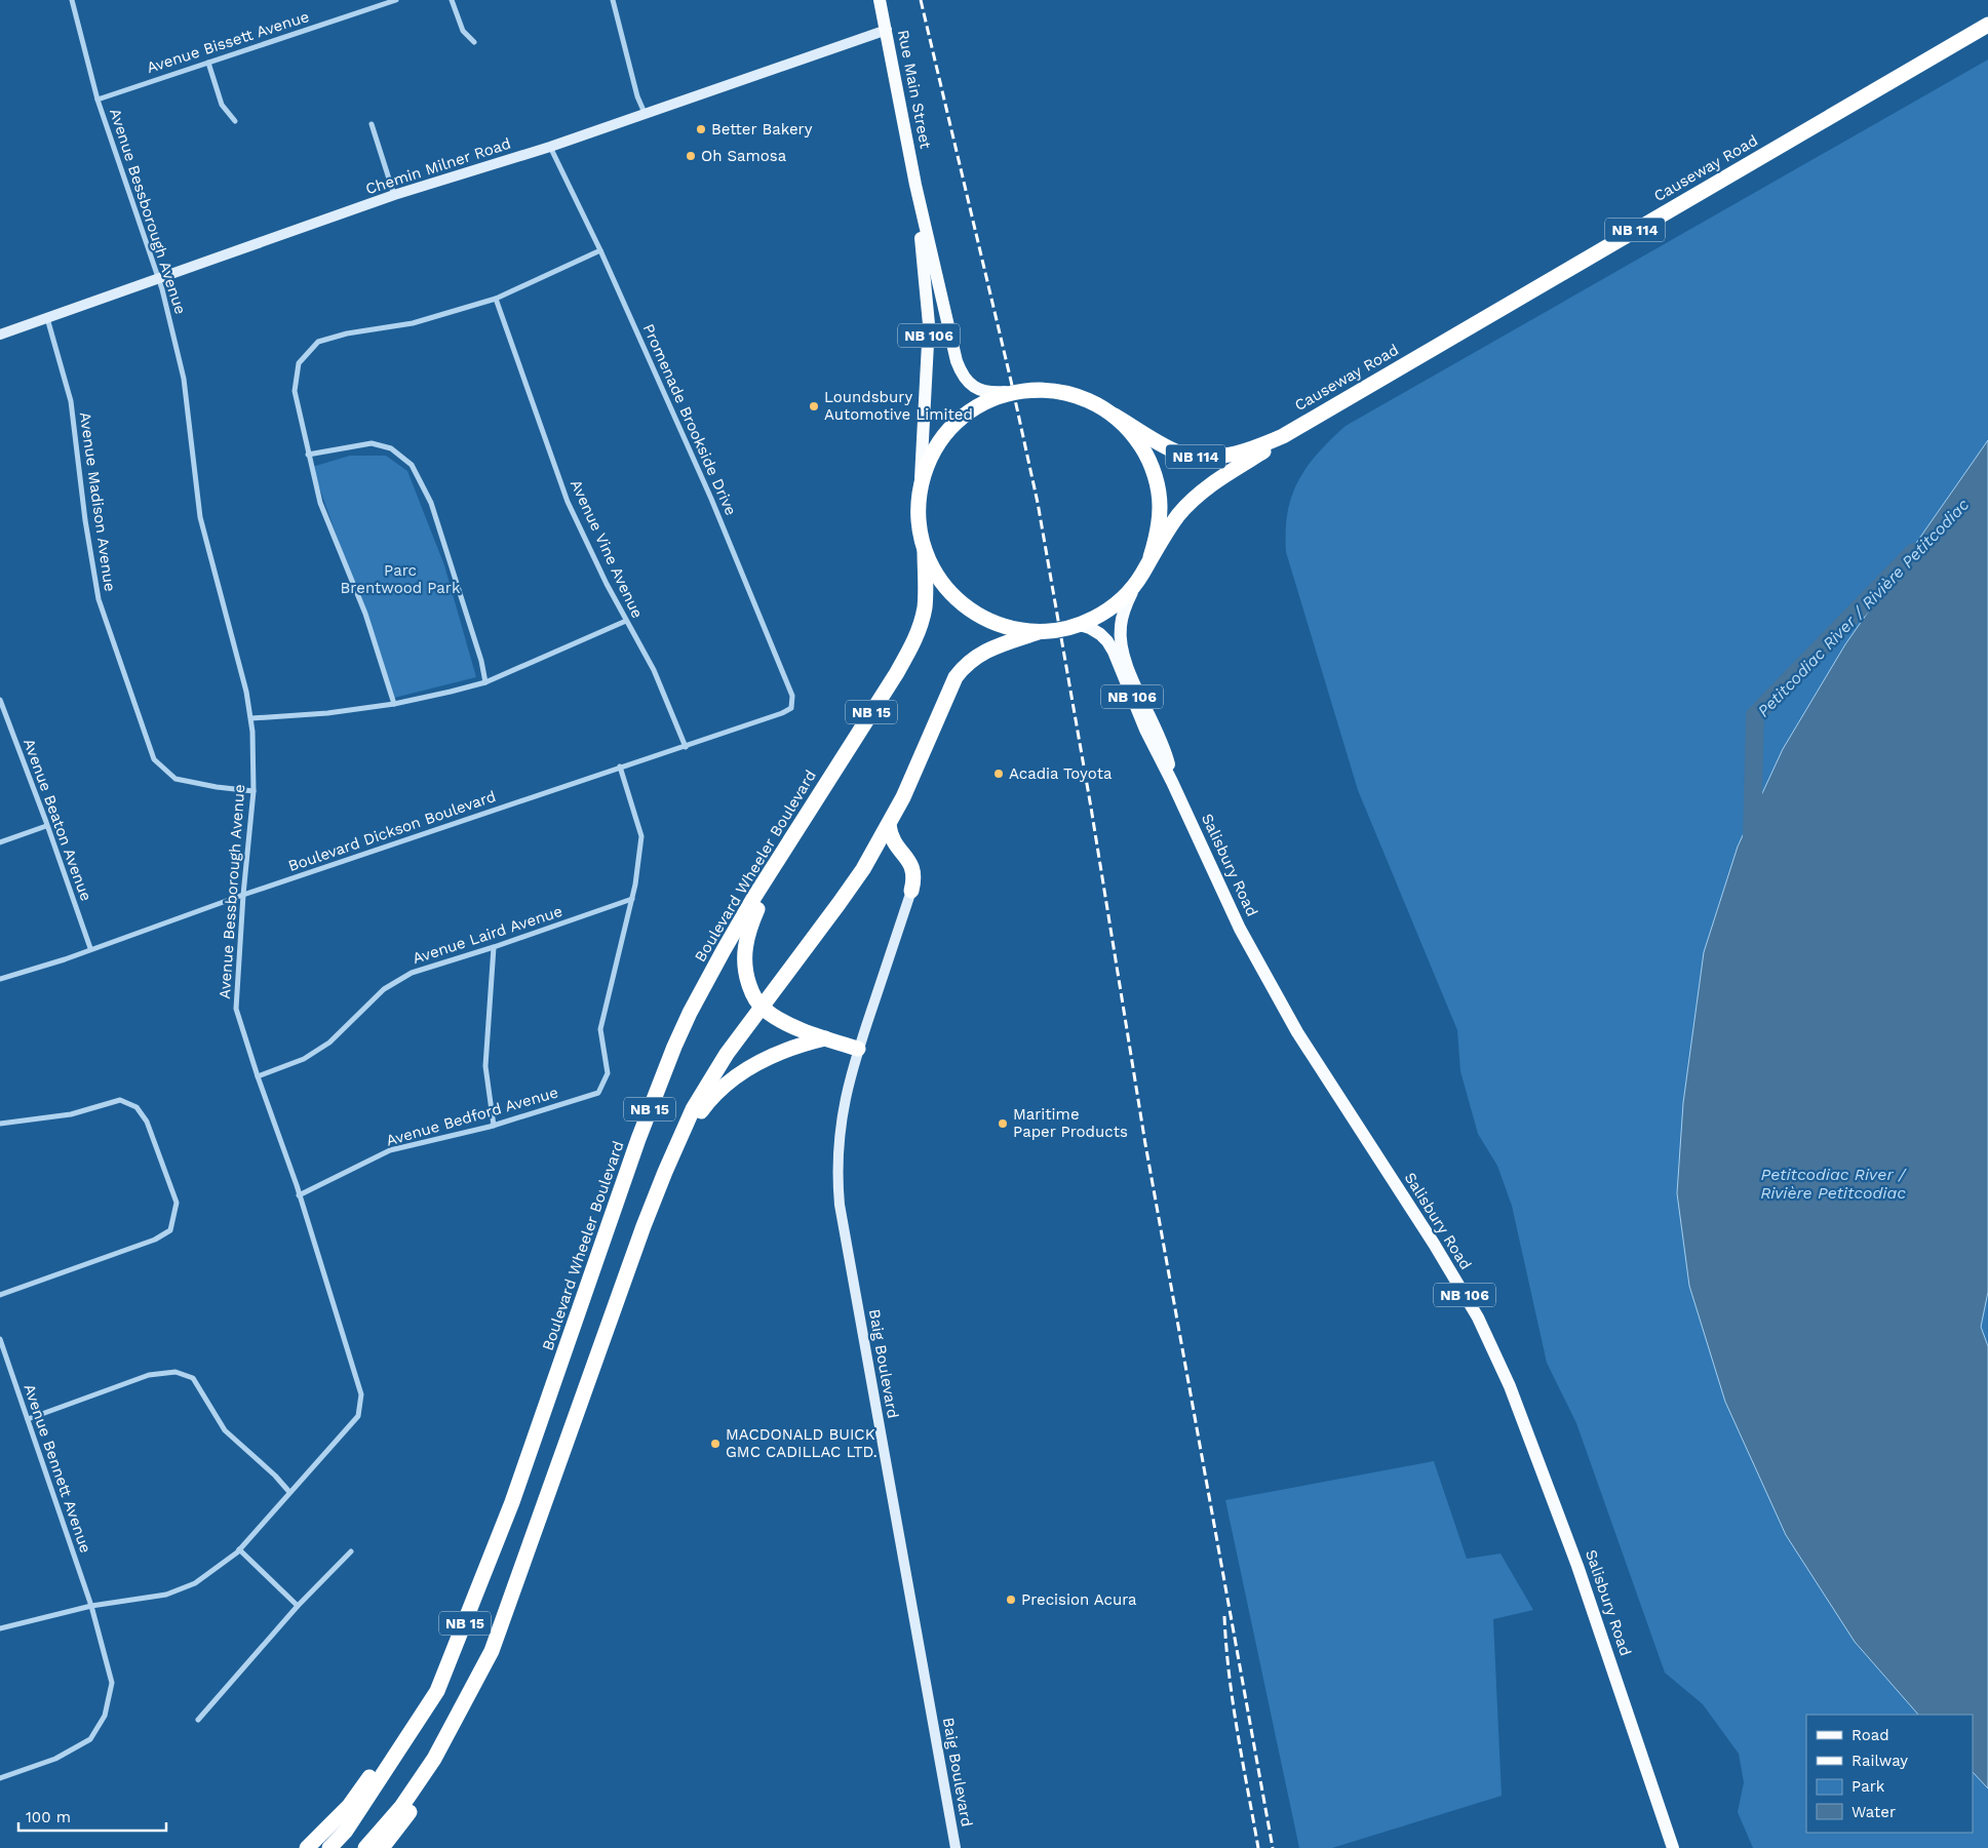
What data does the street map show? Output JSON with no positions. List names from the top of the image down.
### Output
{
  "streets": {
    "highway": [
      "Causeway Road",
      "NB 114",
      "NB 15",
      "Boulevard Wheeler Boulevard"
    ],
    "main road": ["Rue Main Street", "NB 106", "Salisbury Road"],
    "street": [
      "Avenue Bissett Avenue",
      "Chemin Milner Road",
      "Avenue Bessborough Avenue",
      "Promenade Brookside Drive",
      "Avenue Madison Avenue",
      "Avenue Vine Avenue",
      "Avenue Beaton Avenue",
      "Boulevard Dickson Boulevard",
      "Avenue Laird Avenue",
      "Avenue Bedford Avenue",
      "Baig Boulevard",
      "Avenue Bennett Avenue"
    ]
  },
  "crossings": [
    ["Avenue Bissett Avenue", "Avenue Bessborough Avenue"],
    ["Rue Main Street", "Chemin Milner Road"],
    ["Chemin Milner Road", "Avenue Bessborough Avenue"],
    ["Chemin Milner Road", "Promenade Brookside Drive"],
    ["Chemin Milner Road", "Avenue Madison Avenue"],
    ["Avenue Bessborough Avenue", "Avenue Madison Avenue"],
    ["Avenue Bessborough Avenue", "Boulevard Dickson Boulevard"],
    ["Avenue Bessborough Avenue", "Avenue Laird Avenue"],
    ["Avenue Bessborough Avenue", "Avenue Bedford Avenue"],
    ["Avenue Bessborough Avenue", "Avenue Bennett Avenue"],
    ["Promenade Brookside Drive", "Boulevard Dickson Boulevard"],
    ["Avenue Vine Avenue", "Boulevard Dickson Boulevard"],
    ["Avenue Beaton Avenue", "Boulevard Dickson Boulevard"],
    ["Avenue Laird Avenue", "Avenue Bedford Avenue"]
  ],
  "water": ["Petitcodiac River / Rivière Petitcodiac"],
  "parks": ["Parc Brentwood Park"],
  "places": [
    "Better Bakery",
    "Oh Samosa",
    "Loundsbury Automotive Limited",
    "Acadia Toyota",
    "Maritime Paper Products",
    "MACDONALD BUICK GMC CADILLAC LTD.",
    "Precision Acura"
  ],
  "legend": [
    "Road",
    "Railway",
    "Park",
    "Water"
  ],
  "scale_bar": "100 m"
}
